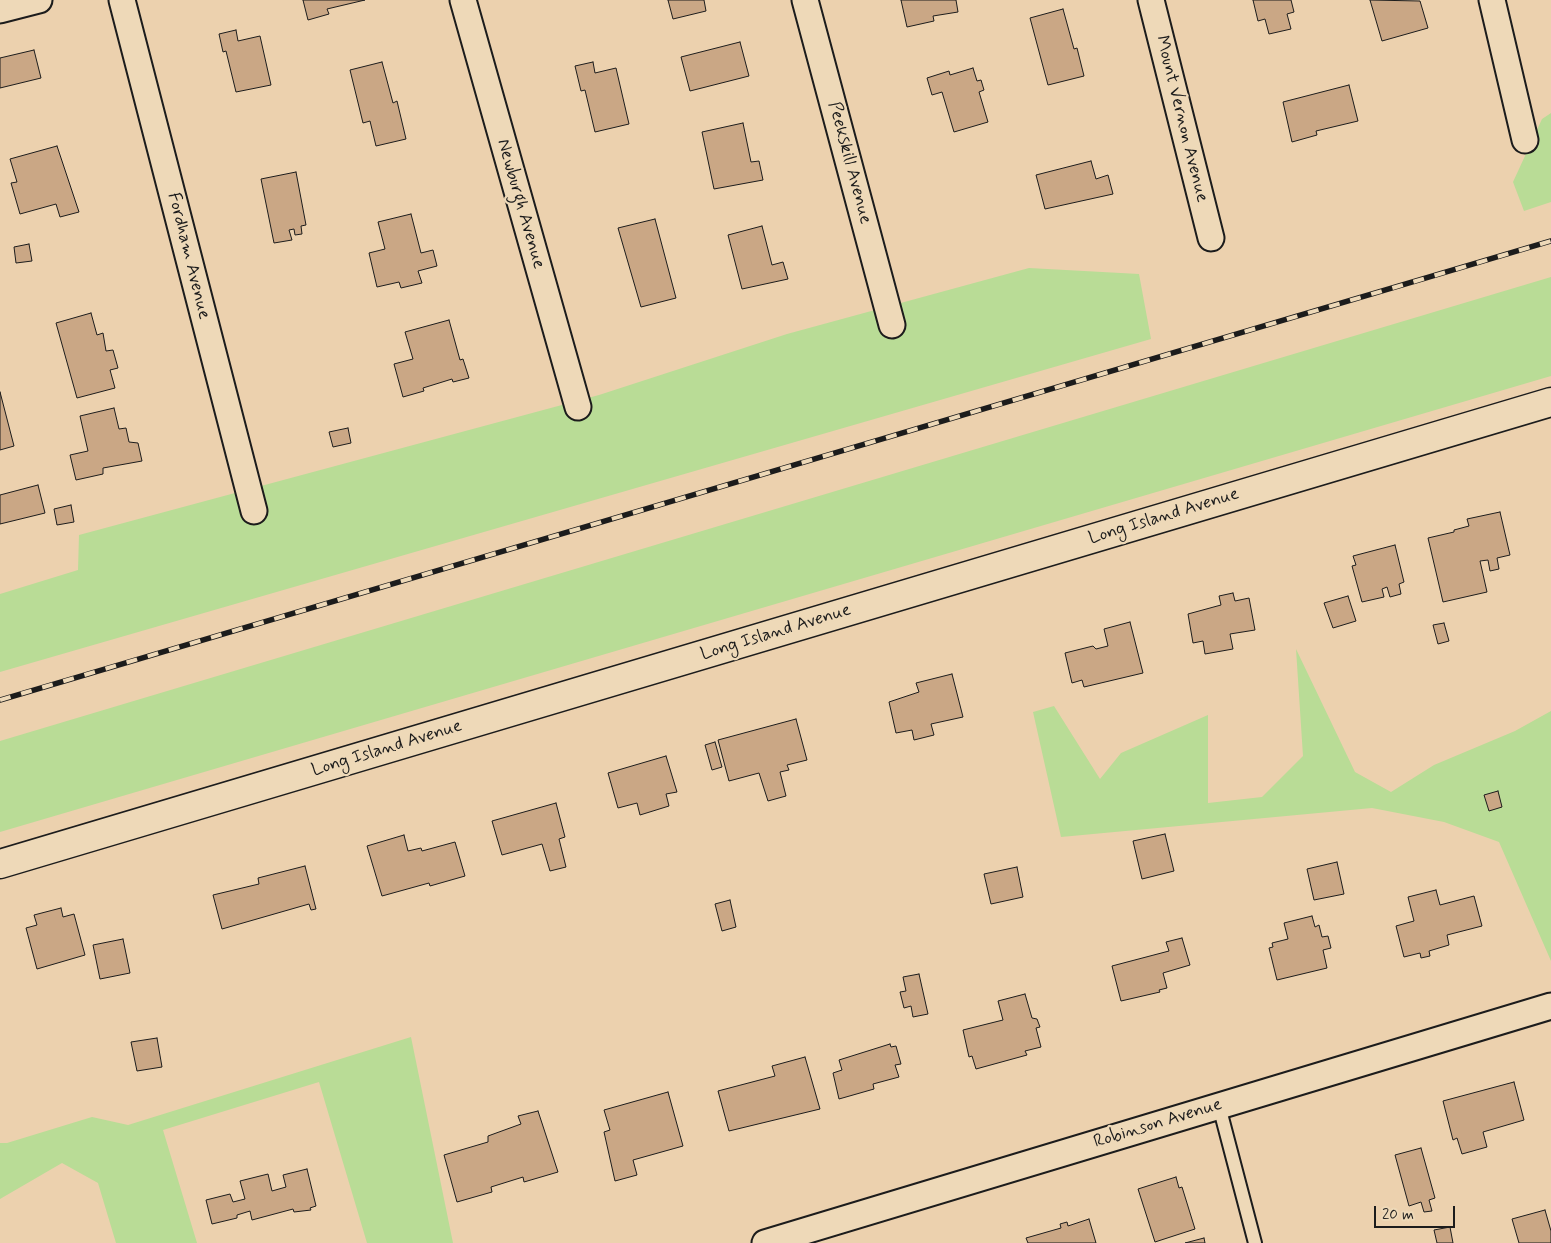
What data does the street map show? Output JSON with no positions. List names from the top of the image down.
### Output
{
  "streets": {
    "street": [
      "Mount Vernon Avenue",
      "Peekskill Avenue",
      "Newburgh Avenue",
      "Fordham Avenue",
      "Long Island Avenue",
      "Robinson Avenue"
    ]
  },
  "scale_bar": "20 m"
}
